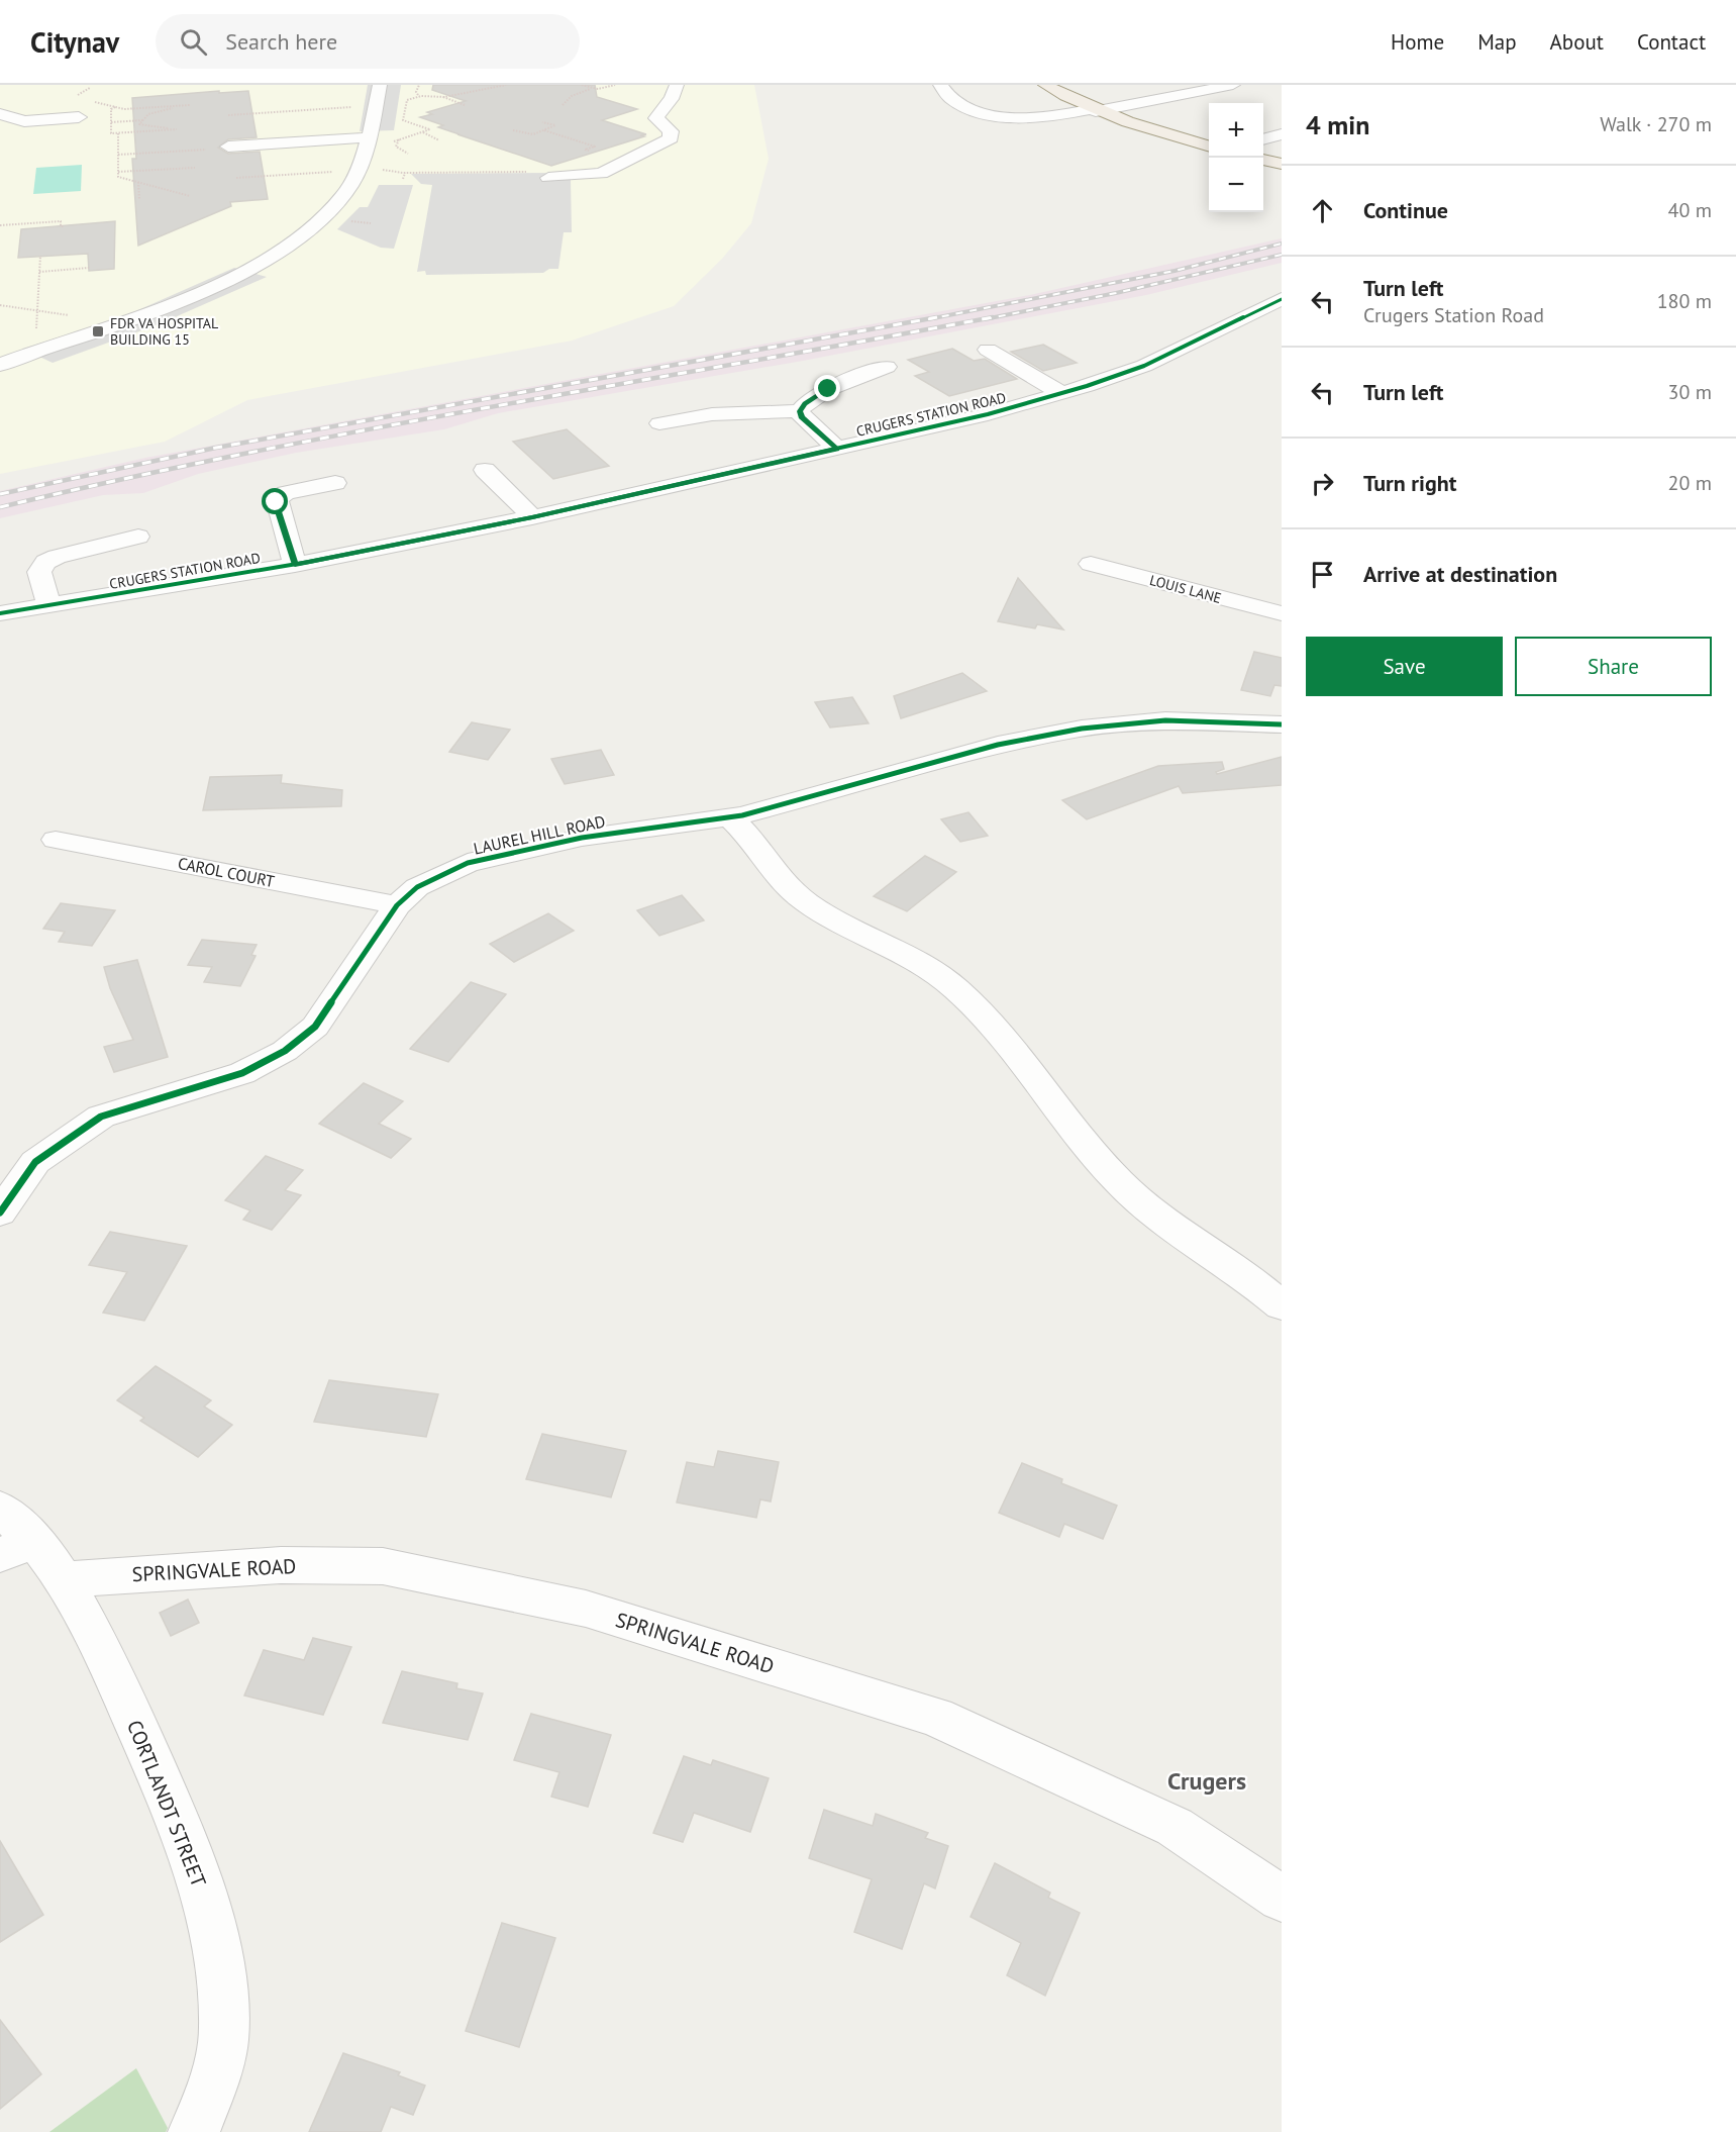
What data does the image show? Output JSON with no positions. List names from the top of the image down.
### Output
{
  "streets": {
    "street": [
      "CRUGERS STATION ROAD",
      "LOUIS LANE",
      "LAUREL HILL ROAD",
      "CAROL COURT",
      "SPRINGVALE ROAD",
      "CORTLANDT STREET"
    ]
  },
  "crossings": [
    ["LAUREL HILL ROAD", "CAROL COURT"],
    ["SPRINGVALE ROAD", "CORTLANDT STREET"]
  ],
  "districts": ["Crugers"],
  "places": {
    "transit": ["FDR VA HOSPITAL BUILDING 15"]
  },
  "page": {
    "header": "Citynav",
    "search": "Search here",
    "nav": [
      "Home",
      "Map",
      "About",
      "Contact"
    ],
    "heading": ["4 min", "Walk · 270 m"],
    "map_buttons": ["+", "−"],
    "list": [
      ["Continue", "40 m"],
      ["Turn left", "Crugers Station Road", "180 m"],
      ["Turn left", "30 m"],
      ["Turn right", "20 m"],
      "Arrive at destination"
    ],
    "buttons": ["Save", "Share"]
  }
}
